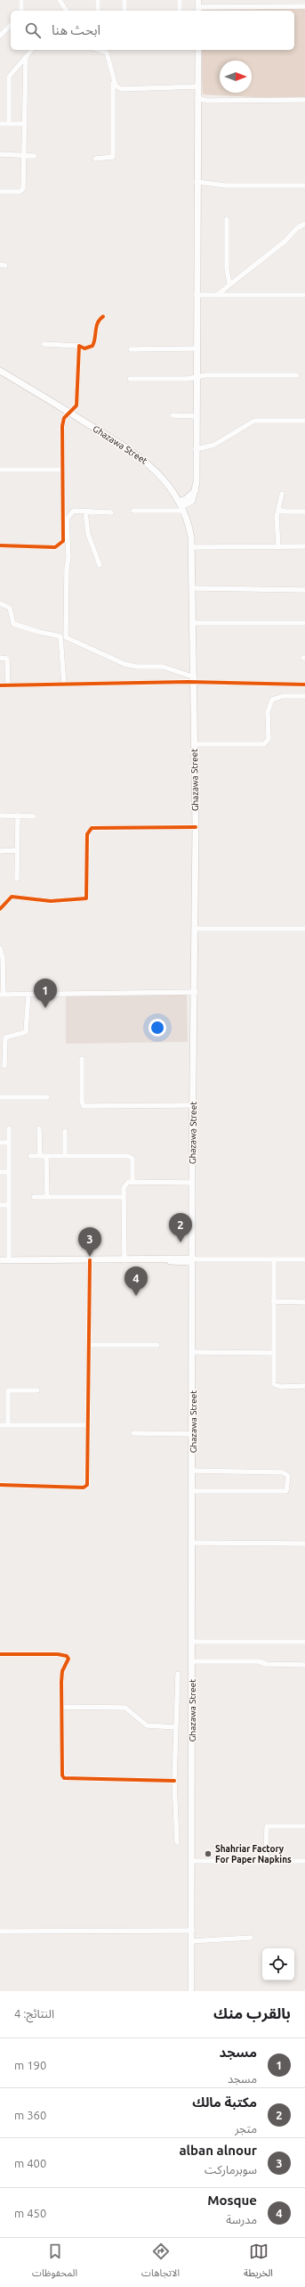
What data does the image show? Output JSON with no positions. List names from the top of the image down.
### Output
{
  "streets": {
    "main road": ["Ghazawa Street"]
  },
  "places": ["Shahriar Factory For Paper Napkins"],
  "north": "right",
  "page": {
    "search": "ابحث هنا",
    "pins": [
      "1",
      "2",
      "3",
      "4"
    ],
    "heading": ["بالقرب منك", "النتائج: 4"],
    "list": [
      {
        "mark": "1",
        "name": "مسجد",
        "note": "مسجد",
        "value": "190 m"
      },
      {
        "mark": "2",
        "name": "مكتبة مالك",
        "note": "متجر",
        "value": "360 m"
      },
      {
        "mark": "3",
        "name": "alban alnour",
        "note": "سوبرماركت",
        "value": "400 m"
      },
      {
        "mark": "4",
        "name": "Mosque",
        "note": "مدرسة",
        "value": "450 m"
      }
    ],
    "nav": ["الخريطة", "الاتجاهات", "المحفوظات"]
  }
}
